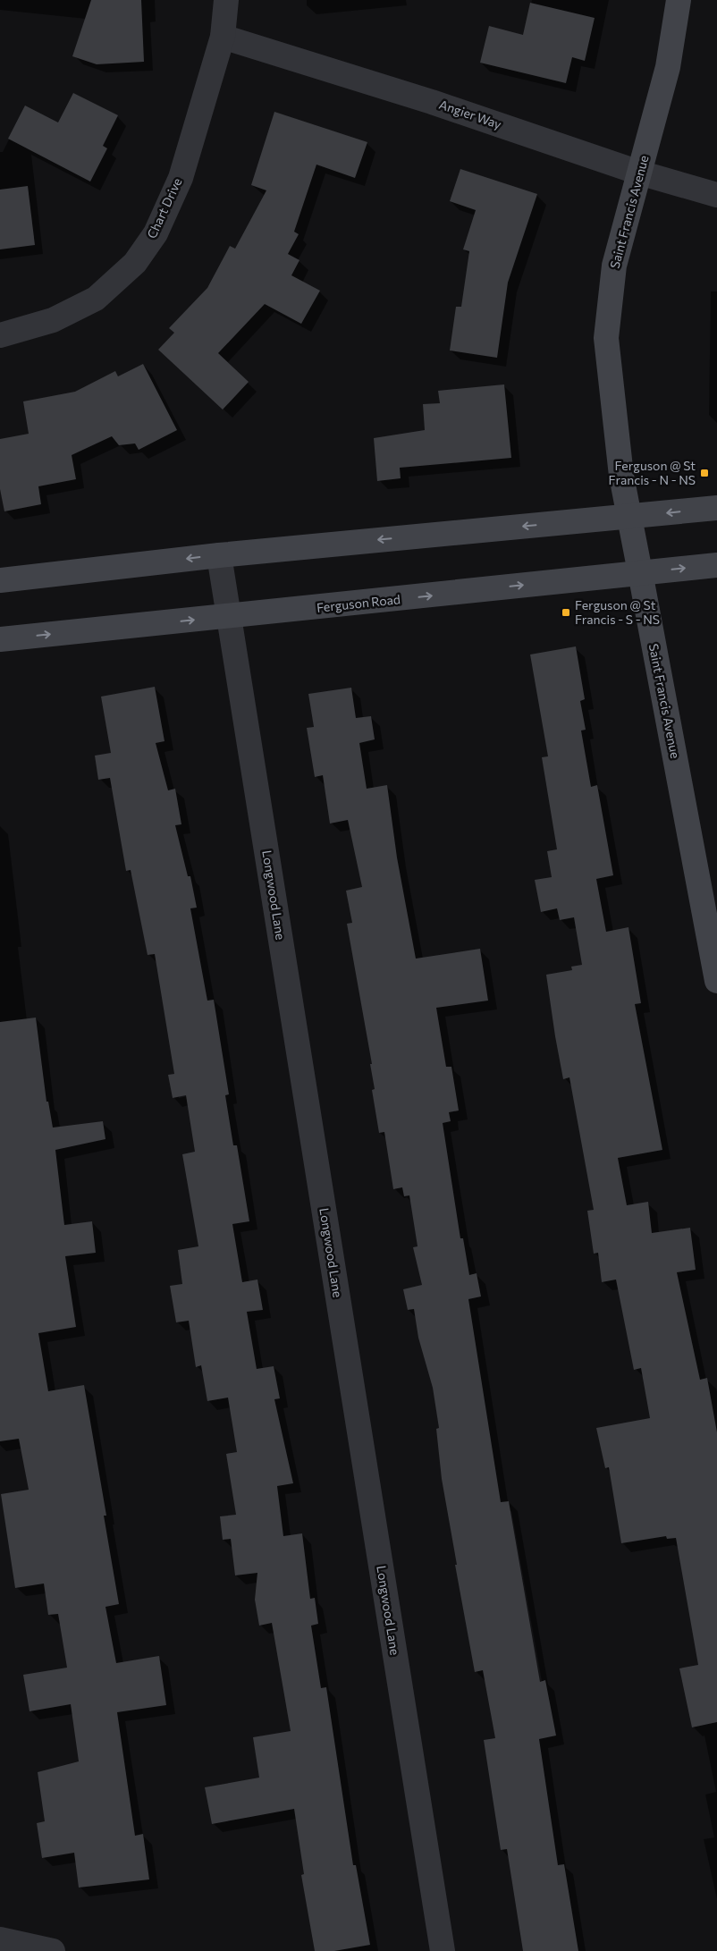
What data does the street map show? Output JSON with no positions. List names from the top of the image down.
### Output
{
  "streets": {
    "main road": ["Saint Francis Avenue", "Ferguson Road"],
    "street": ["Angier Way", "Chart Drive", "Longwood Lane"]
  },
  "crossings": [
    ["Angier Way", "Chart Drive"],
    ["Angier Way", "Saint Francis Avenue"],
    ["Saint Francis Avenue", "Ferguson Road"],
    ["Ferguson Road", "Longwood Lane"]
  ],
  "places": {
    "transit": ["Ferguson @ St Francis - N - NS", "Ferguson @ St Francis - S - NS"]
  }
}
